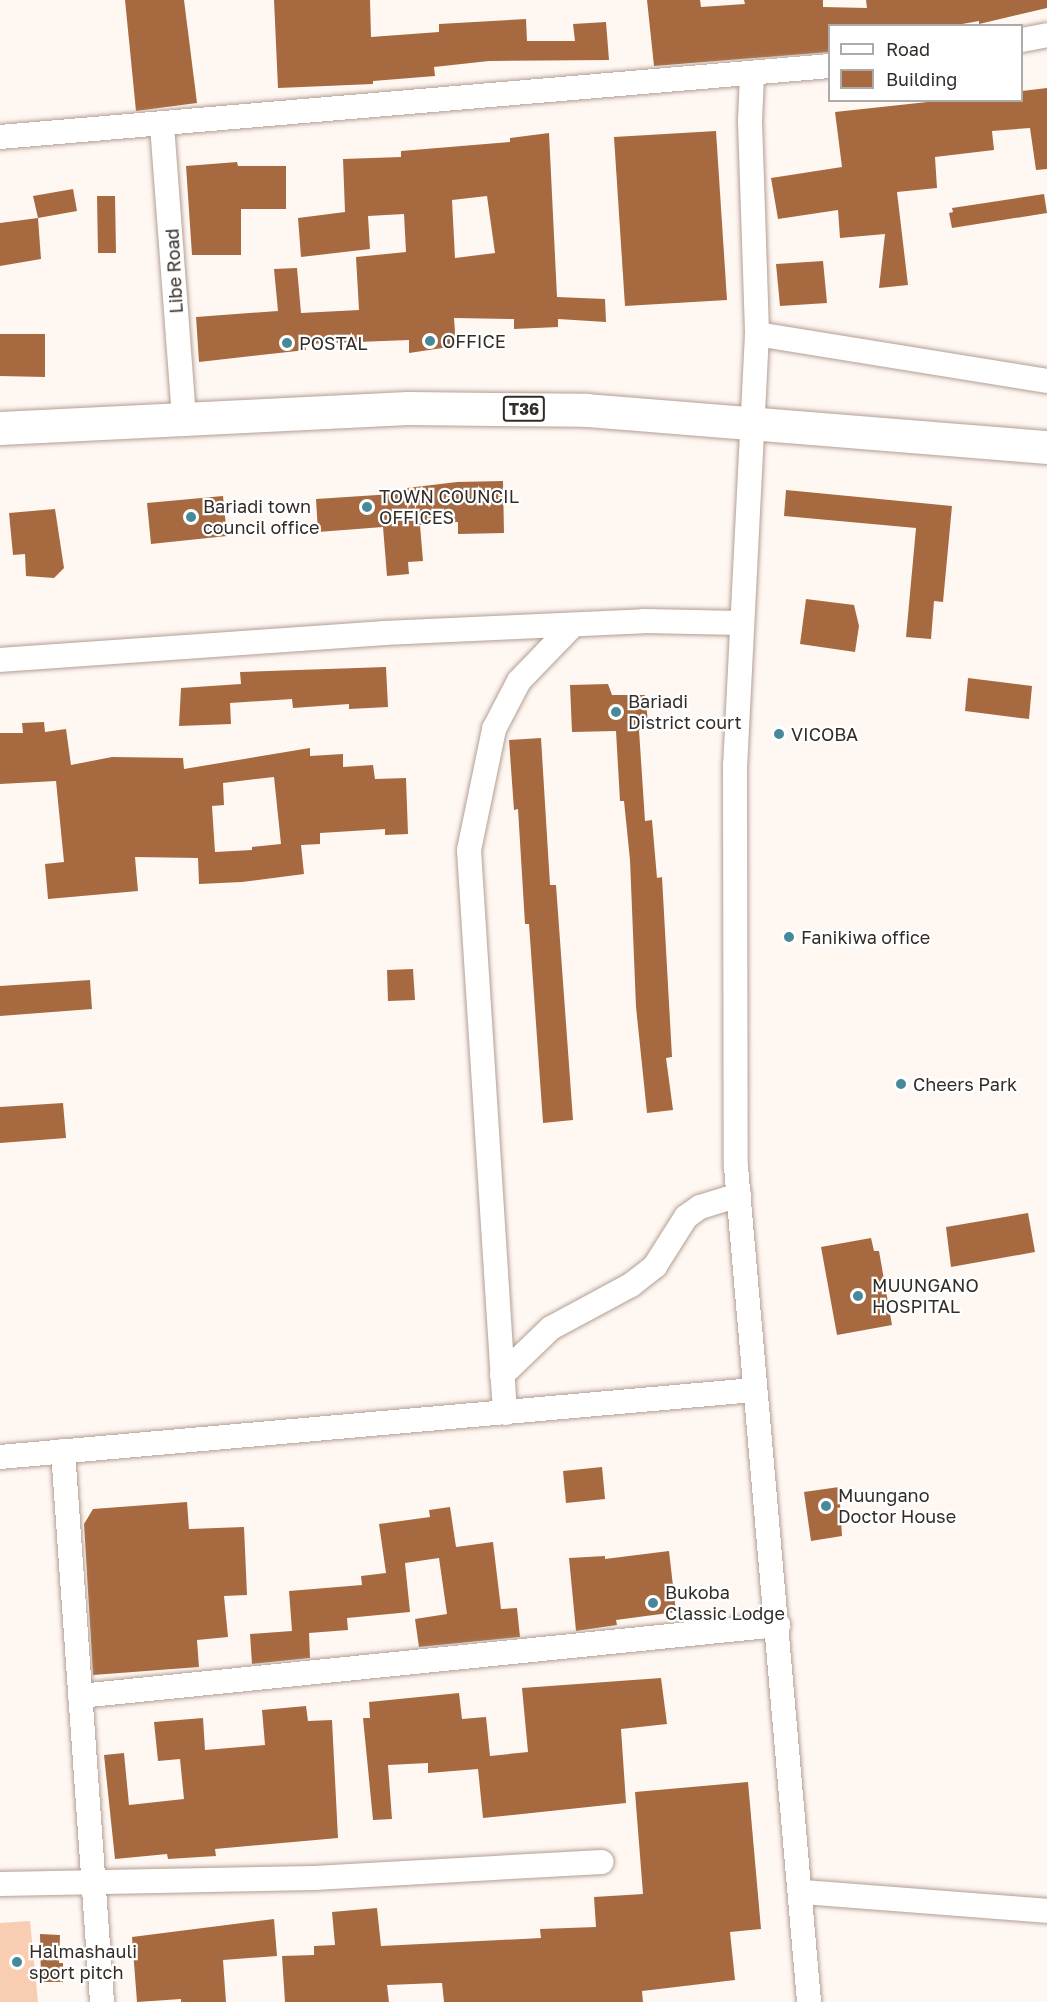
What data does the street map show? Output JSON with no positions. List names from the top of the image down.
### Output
{
  "streets": {
    "highway": ["T36"],
    "street": ["Libe Road"]
  },
  "crossings": [
    ["Libe Road", "T36"]
  ],
  "places": [
    "OFFICE",
    "POSTAL",
    "TOWN COUNCIL OFFICES",
    "Bariadi town council office",
    "Bariadi District court",
    "VICOBA",
    "Fanikiwa office",
    "Cheers Park",
    "MUUNGANO HOSPITAL",
    "Muungano Doctor House",
    "Bukoba Classic Lodge",
    "Halmashauli sport pitch"
  ],
  "legend": ["Road", "Building"]
}
